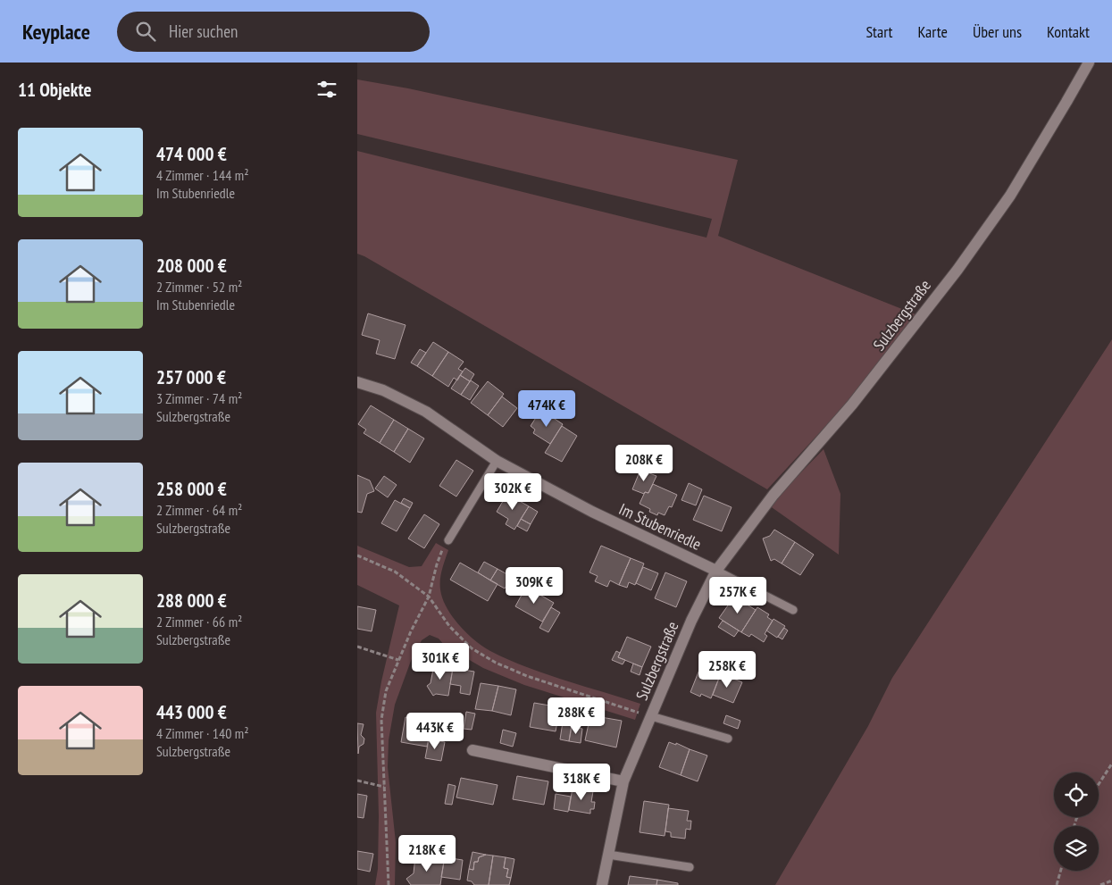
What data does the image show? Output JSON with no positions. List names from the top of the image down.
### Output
{
  "streets": {
    "street": ["Sulzbergstraße", "Im Stubenriedle"]
  },
  "crossings": [
    ["Sulzbergstraße", "Im Stubenriedle"]
  ],
  "page": {
    "header": "Keyplace",
    "search": "Hier suchen",
    "nav": [
      "Start",
      "Karte",
      "Über uns",
      "Kontakt"
    ],
    "heading": "11 Objekte",
    "list": [
      {
        "name": "474 000 €",
        "note": "4 Zimmer · 144 m² · Im Stubenriedle"
      },
      {
        "name": "208 000 €",
        "note": "2 Zimmer · 52 m² · Im Stubenriedle"
      },
      {
        "name": "257 000 €",
        "note": "3 Zimmer · 74 m² · Sulzbergstraße"
      },
      {
        "name": "258 000 €",
        "note": "2 Zimmer · 64 m² · Sulzbergstraße"
      },
      {
        "name": "288 000 €",
        "note": "2 Zimmer · 66 m² · Sulzbergstraße"
      },
      {
        "name": "443 000 €",
        "note": "4 Zimmer · 140 m² · Sulzbergstraße"
      }
    ],
    "price": [
      "474K €",
      "208K €",
      "302K €",
      "309K €",
      "257K €",
      "301K €",
      "258K €",
      "288K €",
      "443K €",
      "318K €",
      "218K €"
    ]
  }
}
